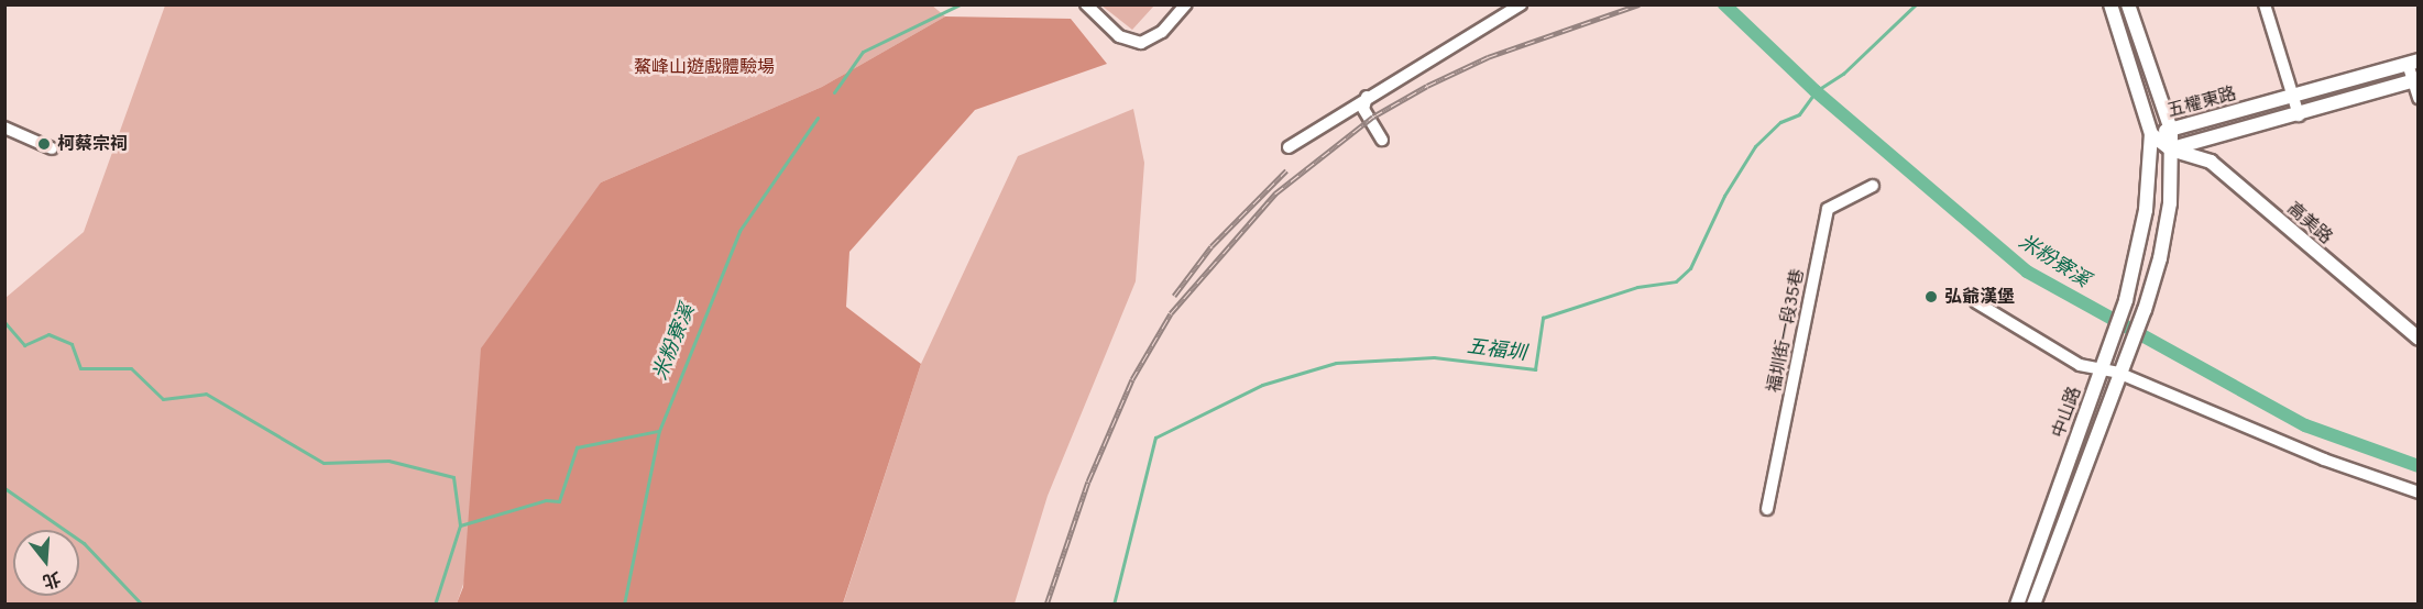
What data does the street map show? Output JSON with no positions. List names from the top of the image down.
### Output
{
  "streets": {
    "street": [
      "五權東路",
      "高美路",
      "福圳街一段35巷",
      "中山路"
    ]
  },
  "crossings": [
    ["五權東路", "高美路"],
    ["五權東路", "中山路"],
    ["高美路", "中山路"]
  ],
  "water": ["米粉寮溪", "五福圳"],
  "parks": ["鰲峰山遊戲體驗場"],
  "places": ["柯蔡宗祠", "弘爺漢堡"],
  "north": "bottom"
}
